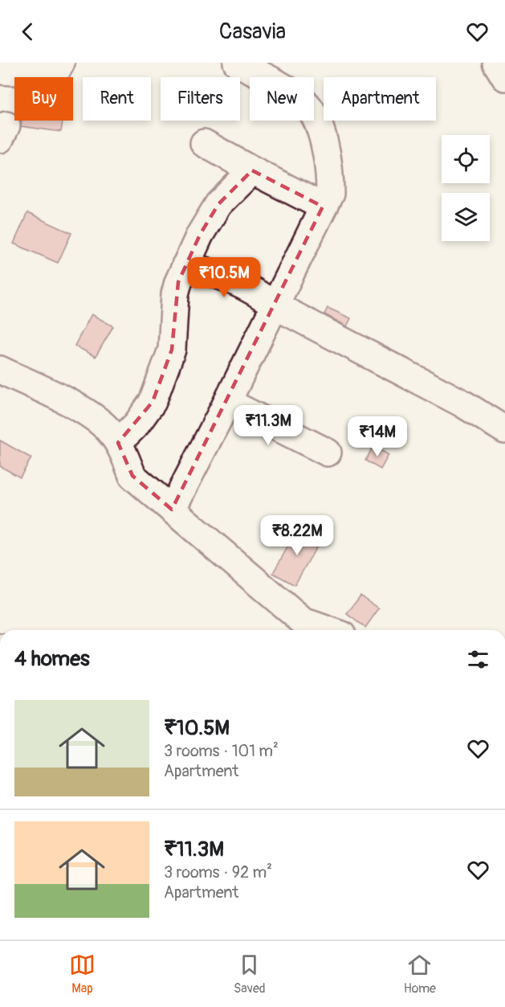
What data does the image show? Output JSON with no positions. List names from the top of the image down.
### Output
{
  "page": {
    "header": "Casavia",
    "chip": [
      "Buy",
      "Rent",
      "Filters",
      "New",
      "Apartment"
    ],
    "price": [
      "₹10.5M",
      "₹11.3M",
      "₹14M",
      "₹8.22M"
    ],
    "heading": "4 homes",
    "list": [
      {
        "name": "₹10.5M",
        "note": "3 rooms · 101 m² · Apartment"
      },
      {
        "name": "₹11.3M",
        "note": "3 rooms · 92 m² · Apartment"
      }
    ],
    "tabs": ["Map", "Saved", "Home"]
  }
}
